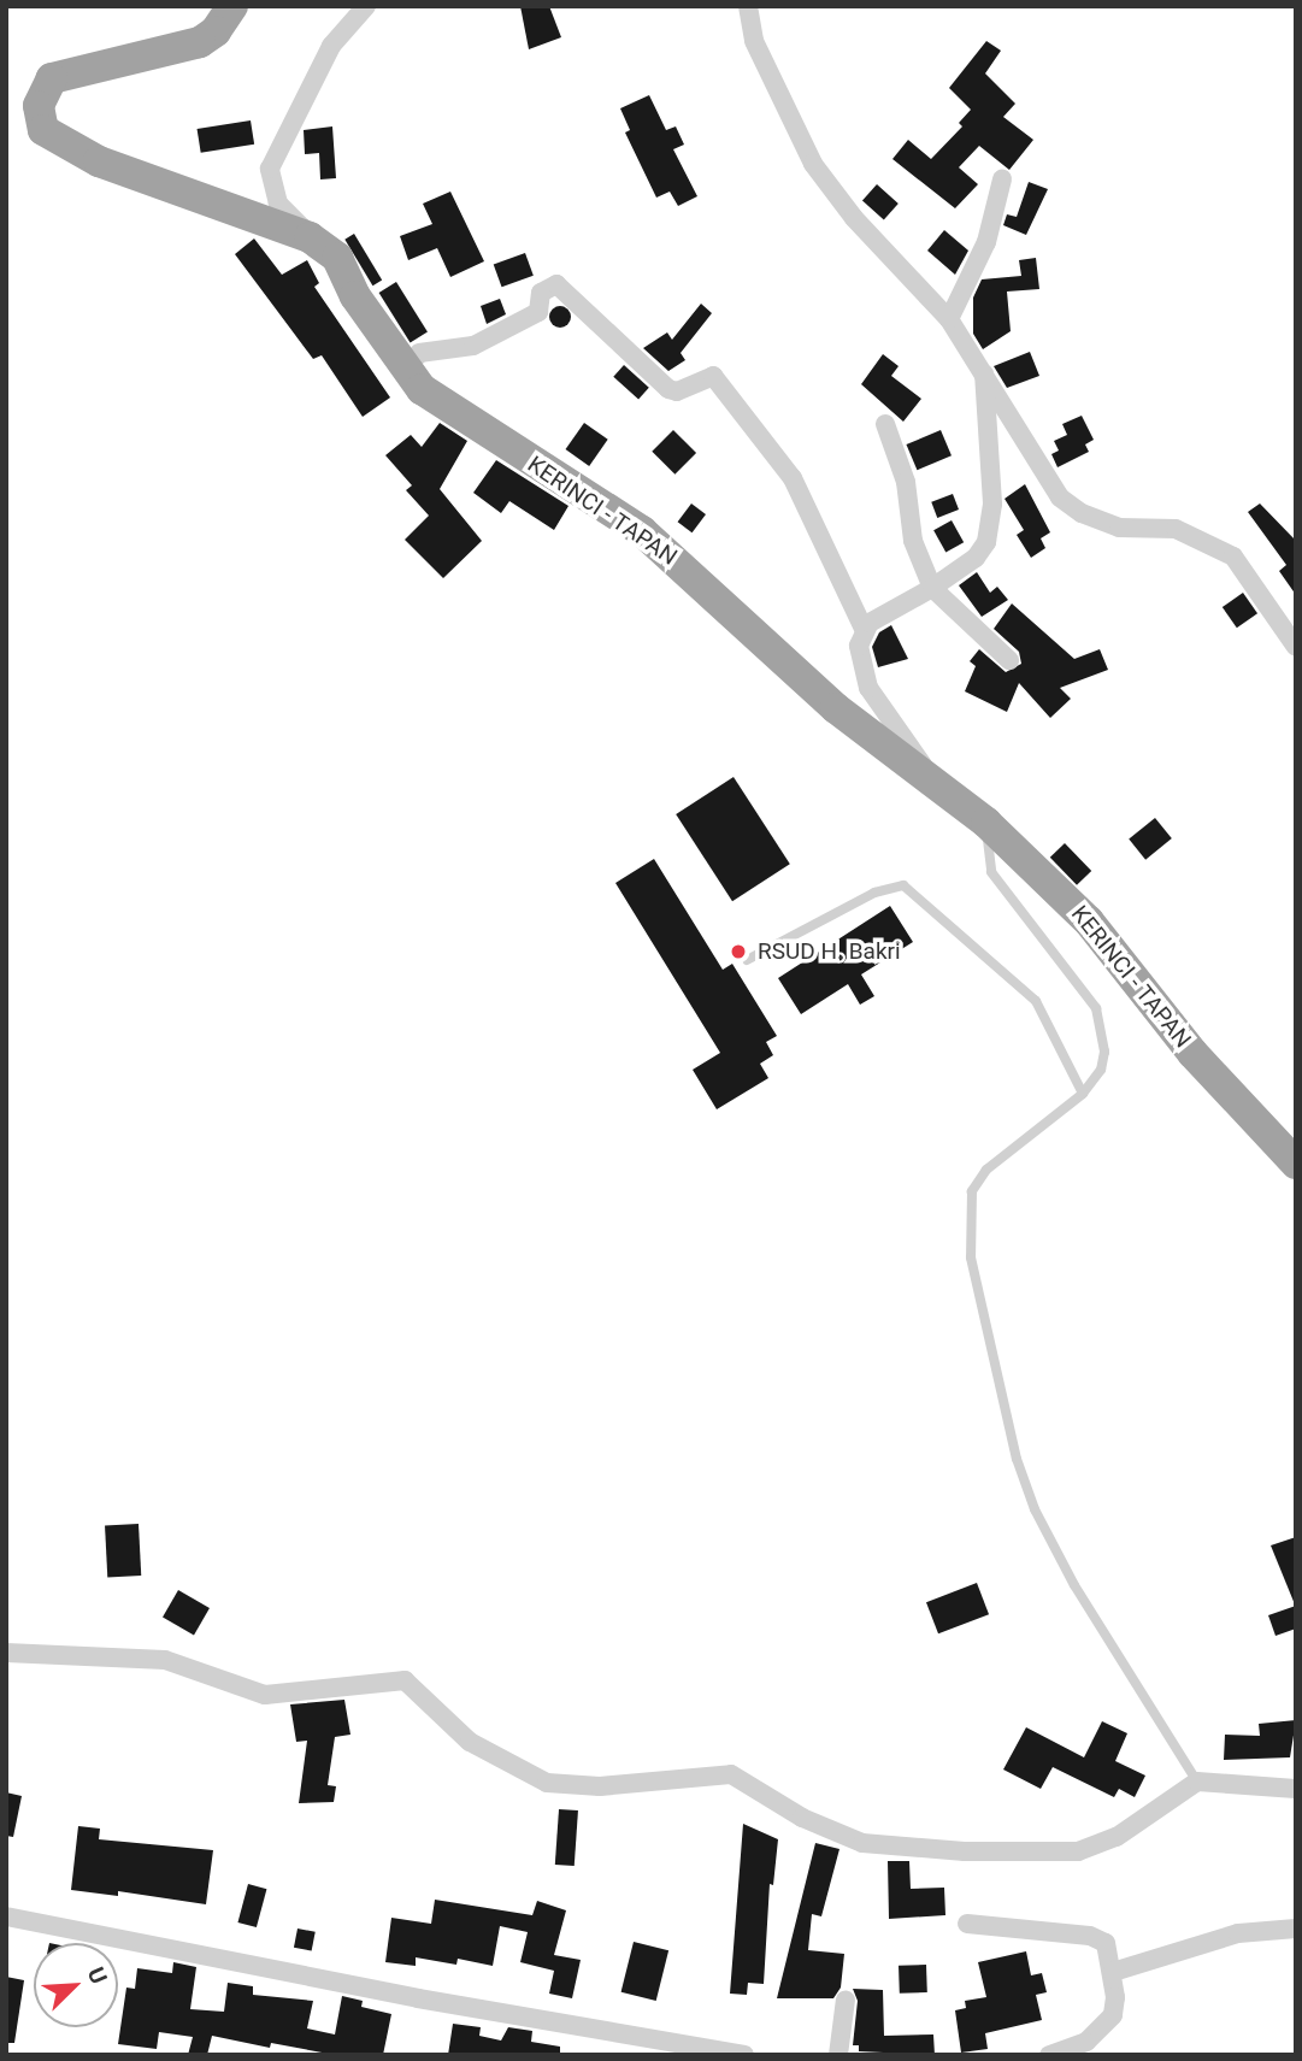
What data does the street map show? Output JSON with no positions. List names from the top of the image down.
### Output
{
  "streets": {
    "highway": ["KERINCI - TAPAN"]
  },
  "places": ["RSUD H. Bakri"],
  "north": "top right"
}
